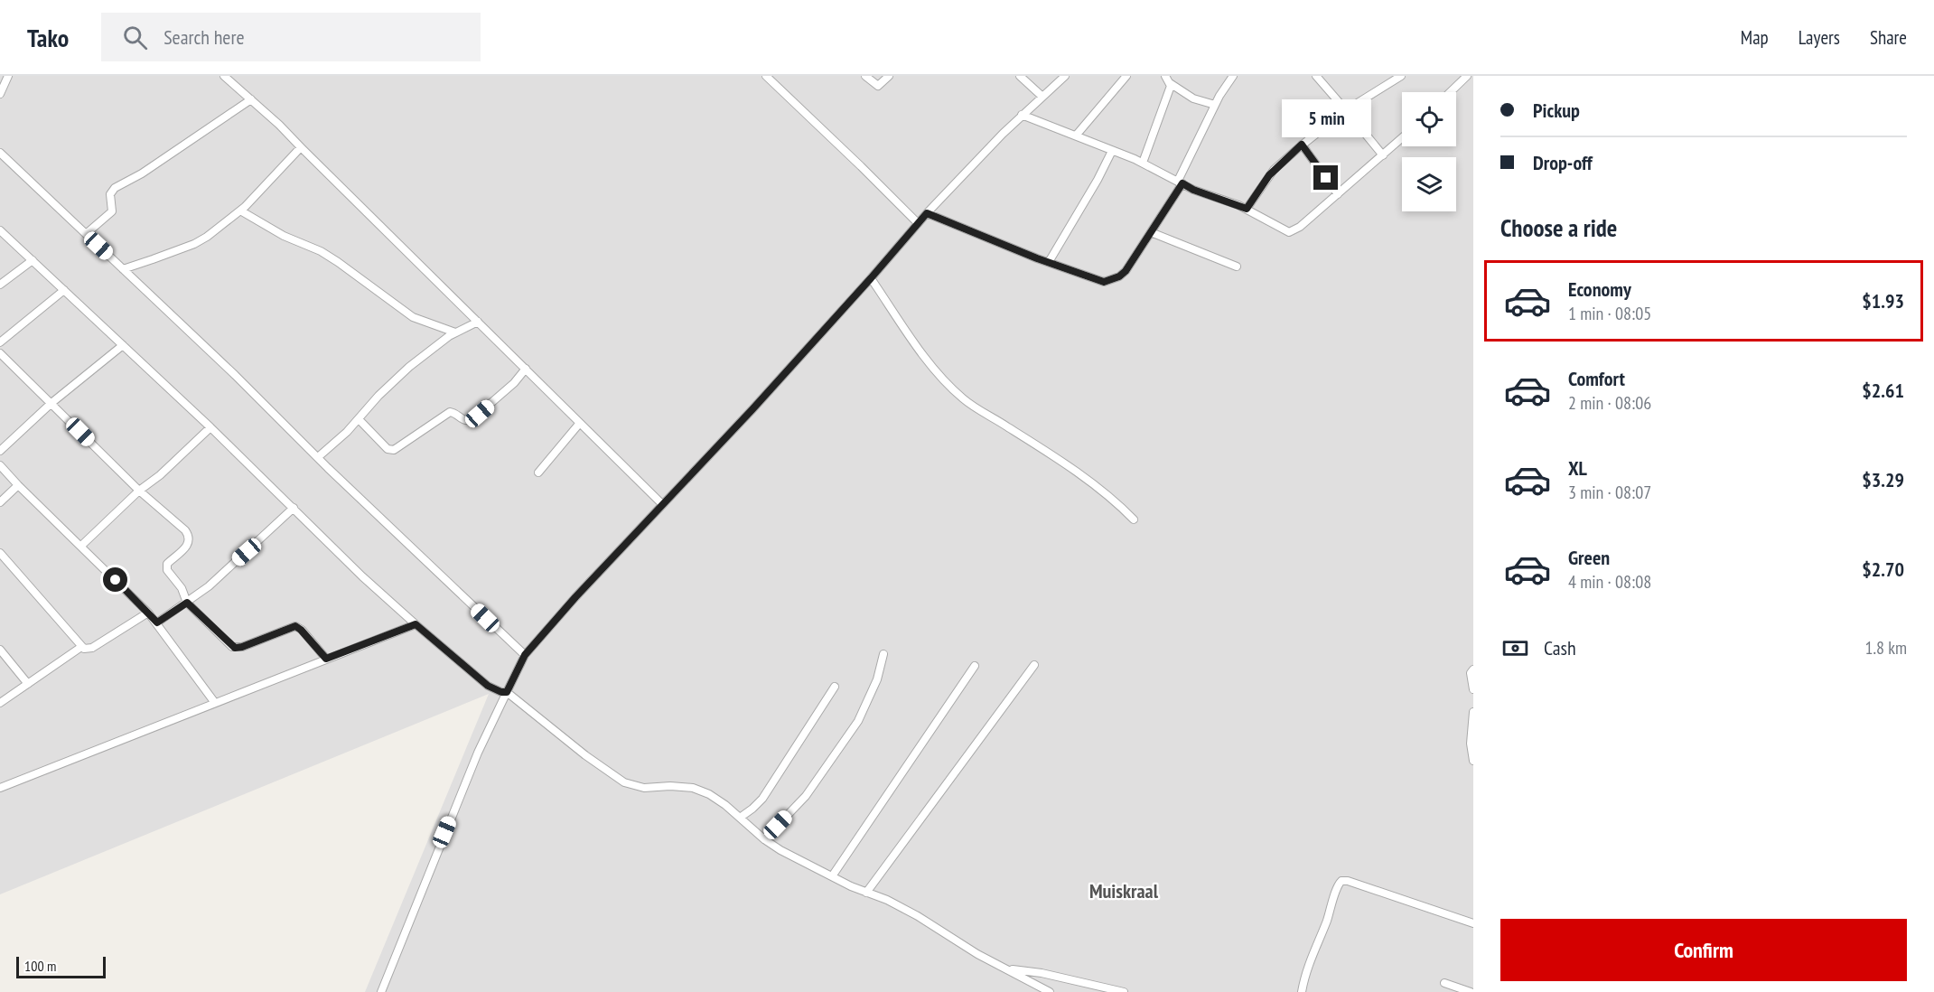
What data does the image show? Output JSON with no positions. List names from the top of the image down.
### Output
{
  "districts": ["Muiskraal"],
  "scale_bar": "100 m",
  "page": {
    "header": "Tako",
    "search": "Search here",
    "nav": ["Map", "Layers", "Share"],
    "banner": ["Pickup", "Drop-off"],
    "bubble": "5 min",
    "heading": "Choose a ride",
    "list": [
      {
        "name": "Economy",
        "note": "1 min · 08:05",
        "value": "$1.93"
      },
      {
        "name": "Comfort",
        "note": "2 min · 08:06",
        "value": "$2.61"
      },
      {
        "name": "XL",
        "note": "3 min · 08:07",
        "value": "$3.29"
      },
      {
        "name": "Green",
        "note": "4 min · 08:08",
        "value": "$2.70"
      }
    ],
    "pay": ["Cash", "1.8 km"],
    "buttons": "Confirm",
    "scale": "100 m"
  }
}
